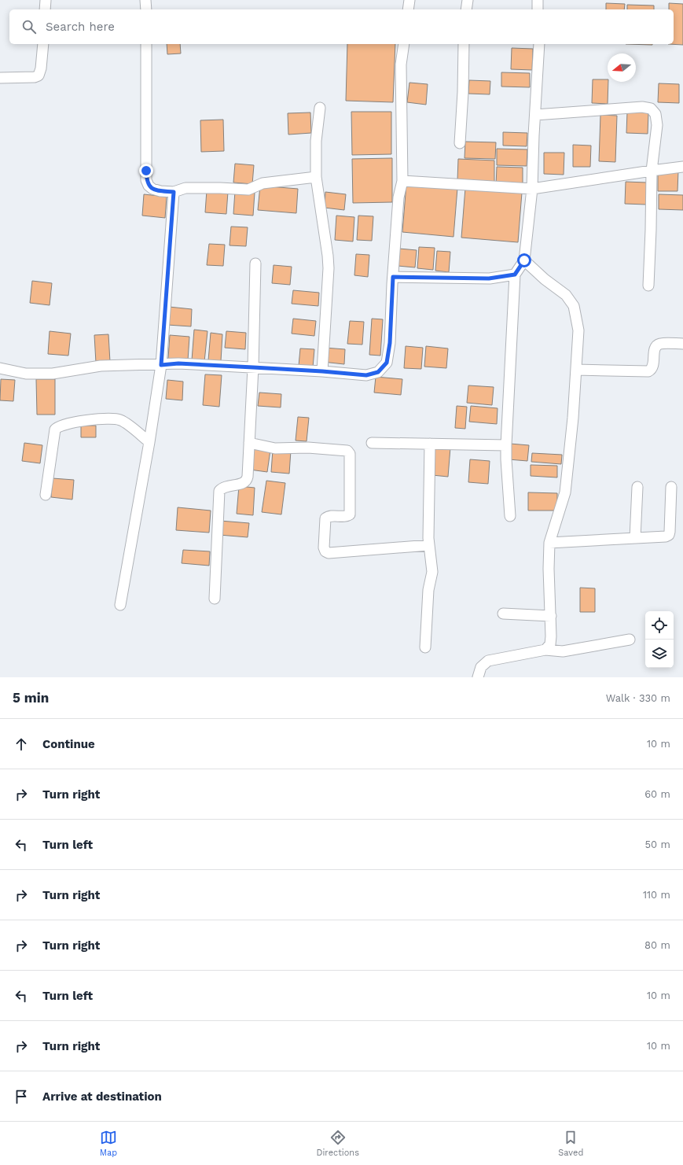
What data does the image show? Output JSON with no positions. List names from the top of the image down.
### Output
{
  "north": "left",
  "page": {
    "search": "Search here",
    "heading": ["5 min", "Walk · 330 m"],
    "list": [
      ["Continue", "10 m"],
      ["Turn right", "60 m"],
      ["Turn left", "50 m"],
      ["Turn right", "110 m"],
      ["Turn right", "80 m"],
      ["Turn left", "10 m"],
      ["Turn right", "10 m"],
      "Arrive at destination"
    ],
    "nav": ["Map", "Directions", "Saved"]
  }
}
